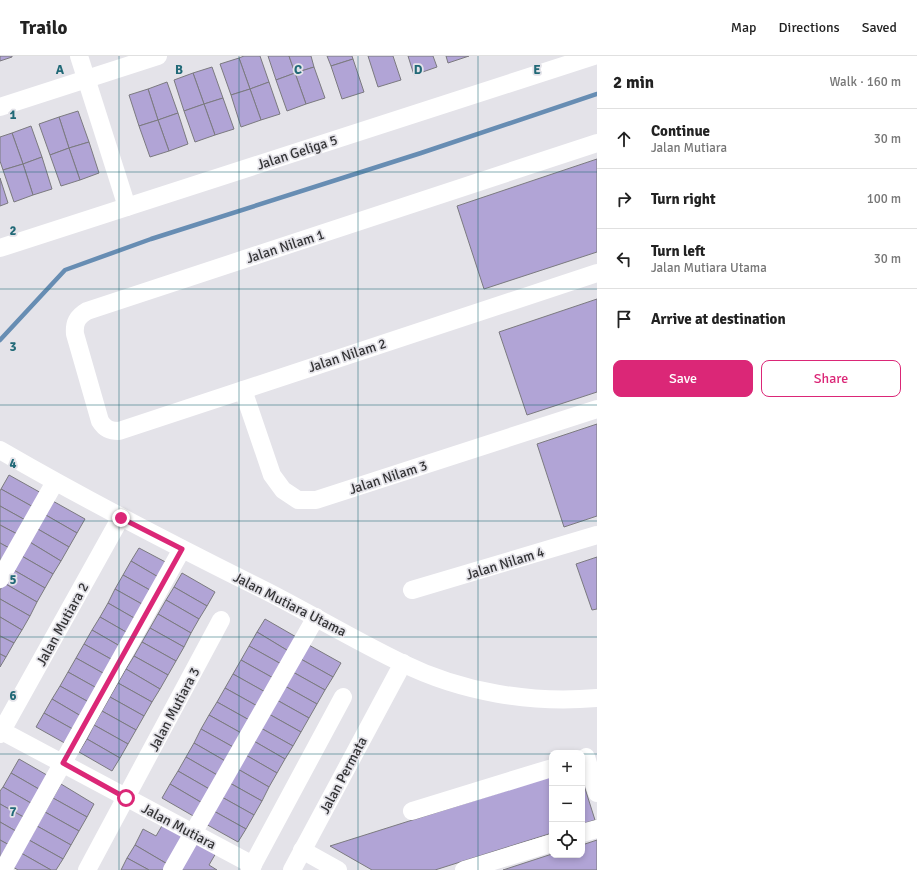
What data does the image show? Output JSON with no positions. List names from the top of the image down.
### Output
{
  "streets": {
    "street": [
      "Jalan Geliga 5",
      "Jalan Nilam 1",
      "Jalan Nilam 2",
      "Jalan Nilam 3",
      "Jalan Nilam 4",
      "Jalan Mutiara Utama",
      "Jalan Mutiara 2",
      "Jalan Mutiara 3",
      "Jalan Permata",
      "Jalan Mutiara"
    ]
  },
  "crossings": [
    ["Jalan Nilam 1", "Jalan Nilam 2"],
    ["Jalan Nilam 2", "Jalan Nilam 3"],
    ["Jalan Mutiara Utama", "Jalan Mutiara 2"],
    ["Jalan Mutiara Utama", "Jalan Permata"],
    ["Jalan Mutiara 2", "Jalan Mutiara"],
    ["Jalan Mutiara 3", "Jalan Mutiara"]
  ],
  "page": {
    "header": "Trailo",
    "nav": ["Map", "Directions", "Saved"],
    "heading": ["2 min", "Walk · 160 m"],
    "list": [
      ["Continue", "Jalan Mutiara", "30 m"],
      ["Turn right", "100 m"],
      ["Turn left", "Jalan Mutiara Utama", "30 m"],
      "Arrive at destination"
    ],
    "buttons": ["Save", "Share"],
    "map_buttons": ["+", "−"]
  },
  "grid": {
    "columns": [
      "A",
      "B",
      "C",
      "D",
      "E"
    ],
    "rows": [
      "1",
      "2",
      "3",
      "4",
      "5",
      "6",
      "7"
    ]
  }
}
